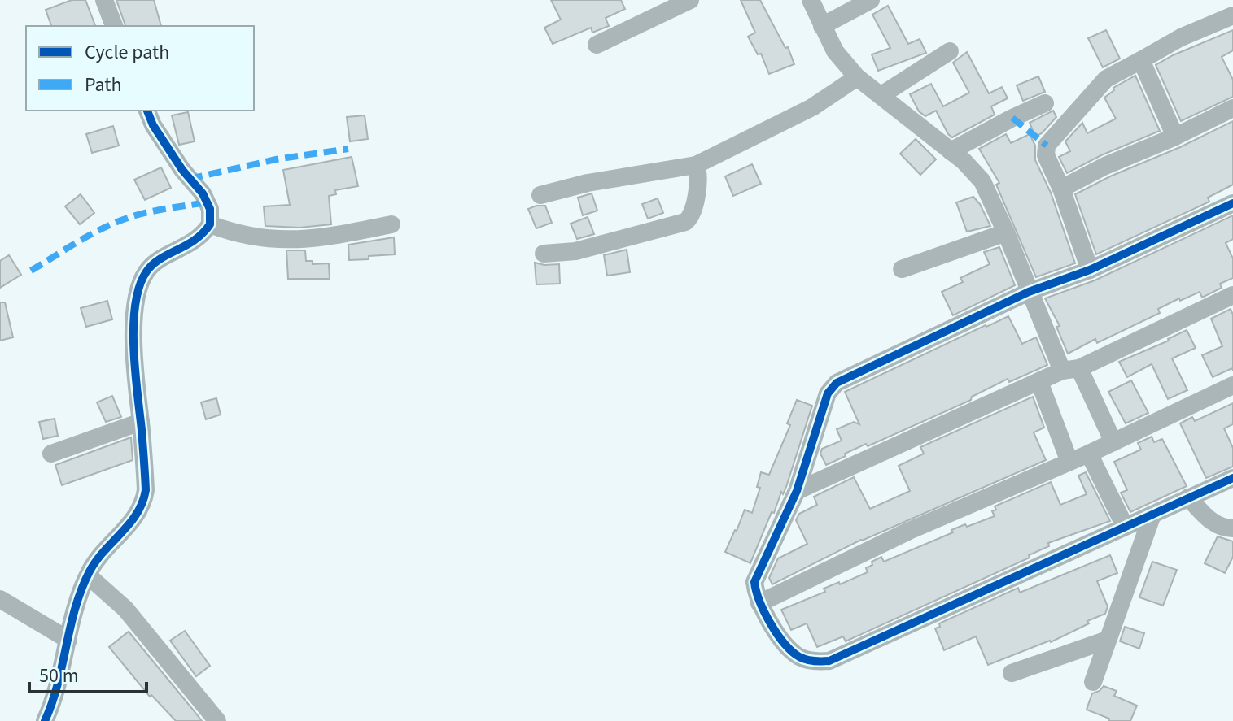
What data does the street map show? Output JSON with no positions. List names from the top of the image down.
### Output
{
  "legend": ["Cycle path", "Path"],
  "scale_bar": "50 m"
}
